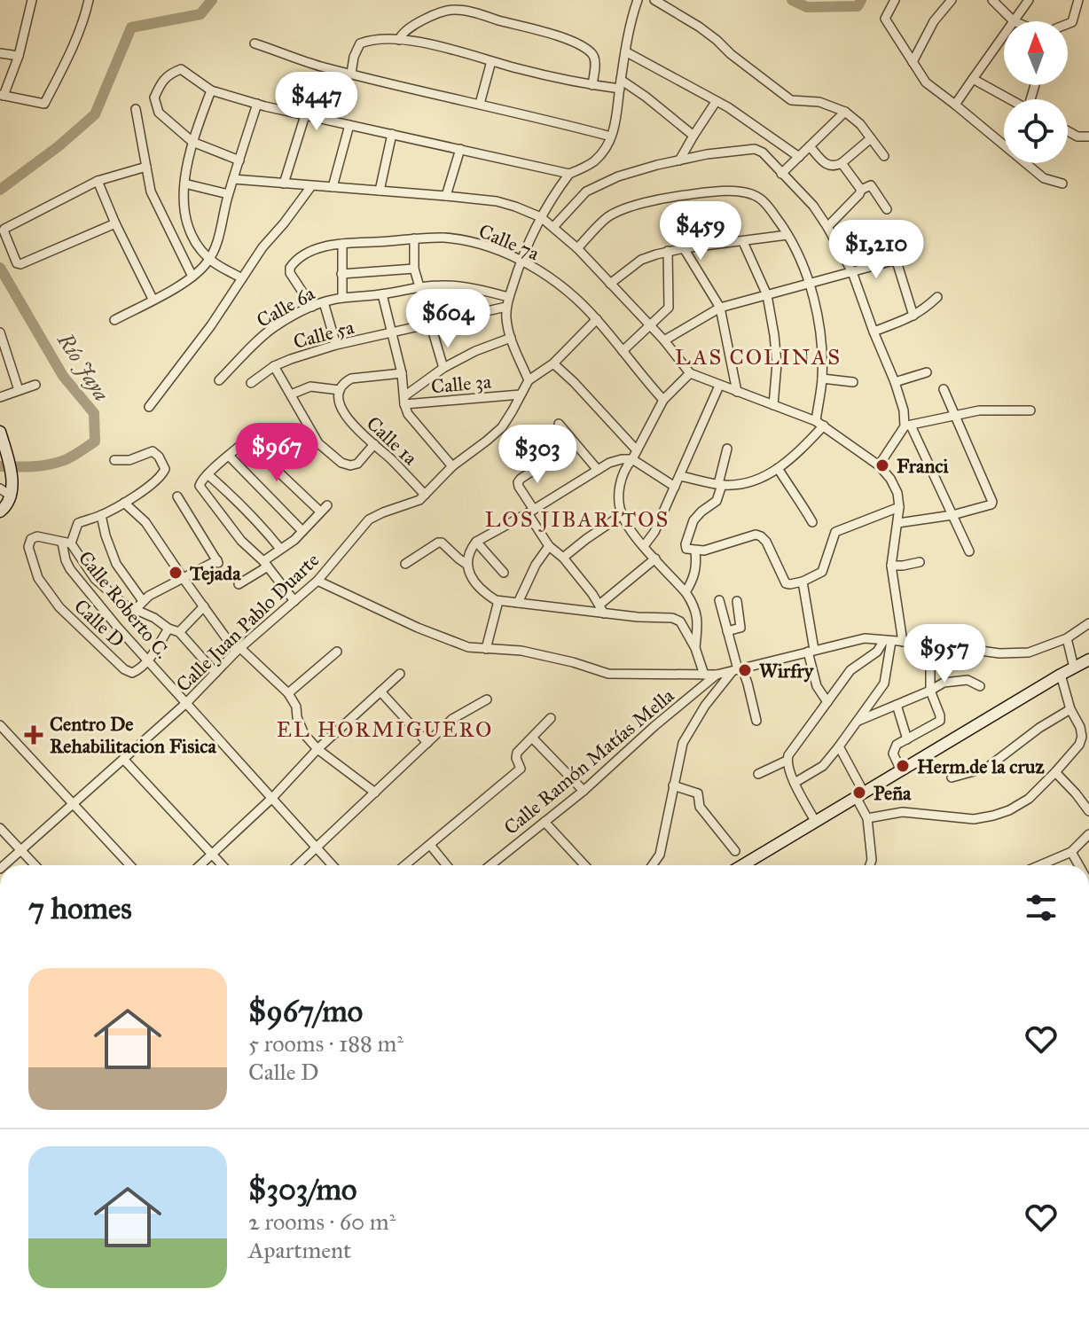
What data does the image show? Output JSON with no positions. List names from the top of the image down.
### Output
{
  "streets": {
    "street": [
      "Calle 7a",
      "Calle 6a",
      "Calle 5a",
      "Calle 3a",
      "Calle 1a",
      "Calle Roberto C.",
      "Calle Juan Pablo Duarte",
      "Calle D",
      "Calle Ramón Matías Mella"
    ]
  },
  "crossings": [
    ["Calle 7a", "Calle 6a"],
    ["Calle 3a", "Calle Juan Pablo Duarte"],
    ["Calle 1a", "Calle Juan Pablo Duarte"],
    ["Calle Roberto C.", "Calle Juan Pablo Duarte"],
    ["Calle Roberto C.", "Calle D"]
  ],
  "districts": ["LAS COLINAS", "LOS JIBARITOS", "EL HORMIGUERO"],
  "water": ["Río Jaya"],
  "places": {
    "other": [
      "Franci",
      "Tejada",
      "Wirfry",
      "Herm.de la cruz",
      "Peña"
    ],
    "health": ["Centro De Rehabilitacion Fisica"]
  },
  "north": "top",
  "page": {
    "price": [
      "$447",
      "$459",
      "$1,210",
      "$604",
      "$967",
      "$303",
      "$957"
    ],
    "heading": "7 homes",
    "list": [
      {
        "name": "$967/mo",
        "note": "5 rooms · 188 m² · Calle D"
      },
      {
        "name": "$303/mo",
        "note": "2 rooms · 60 m² · Apartment"
      }
    ]
  }
}
